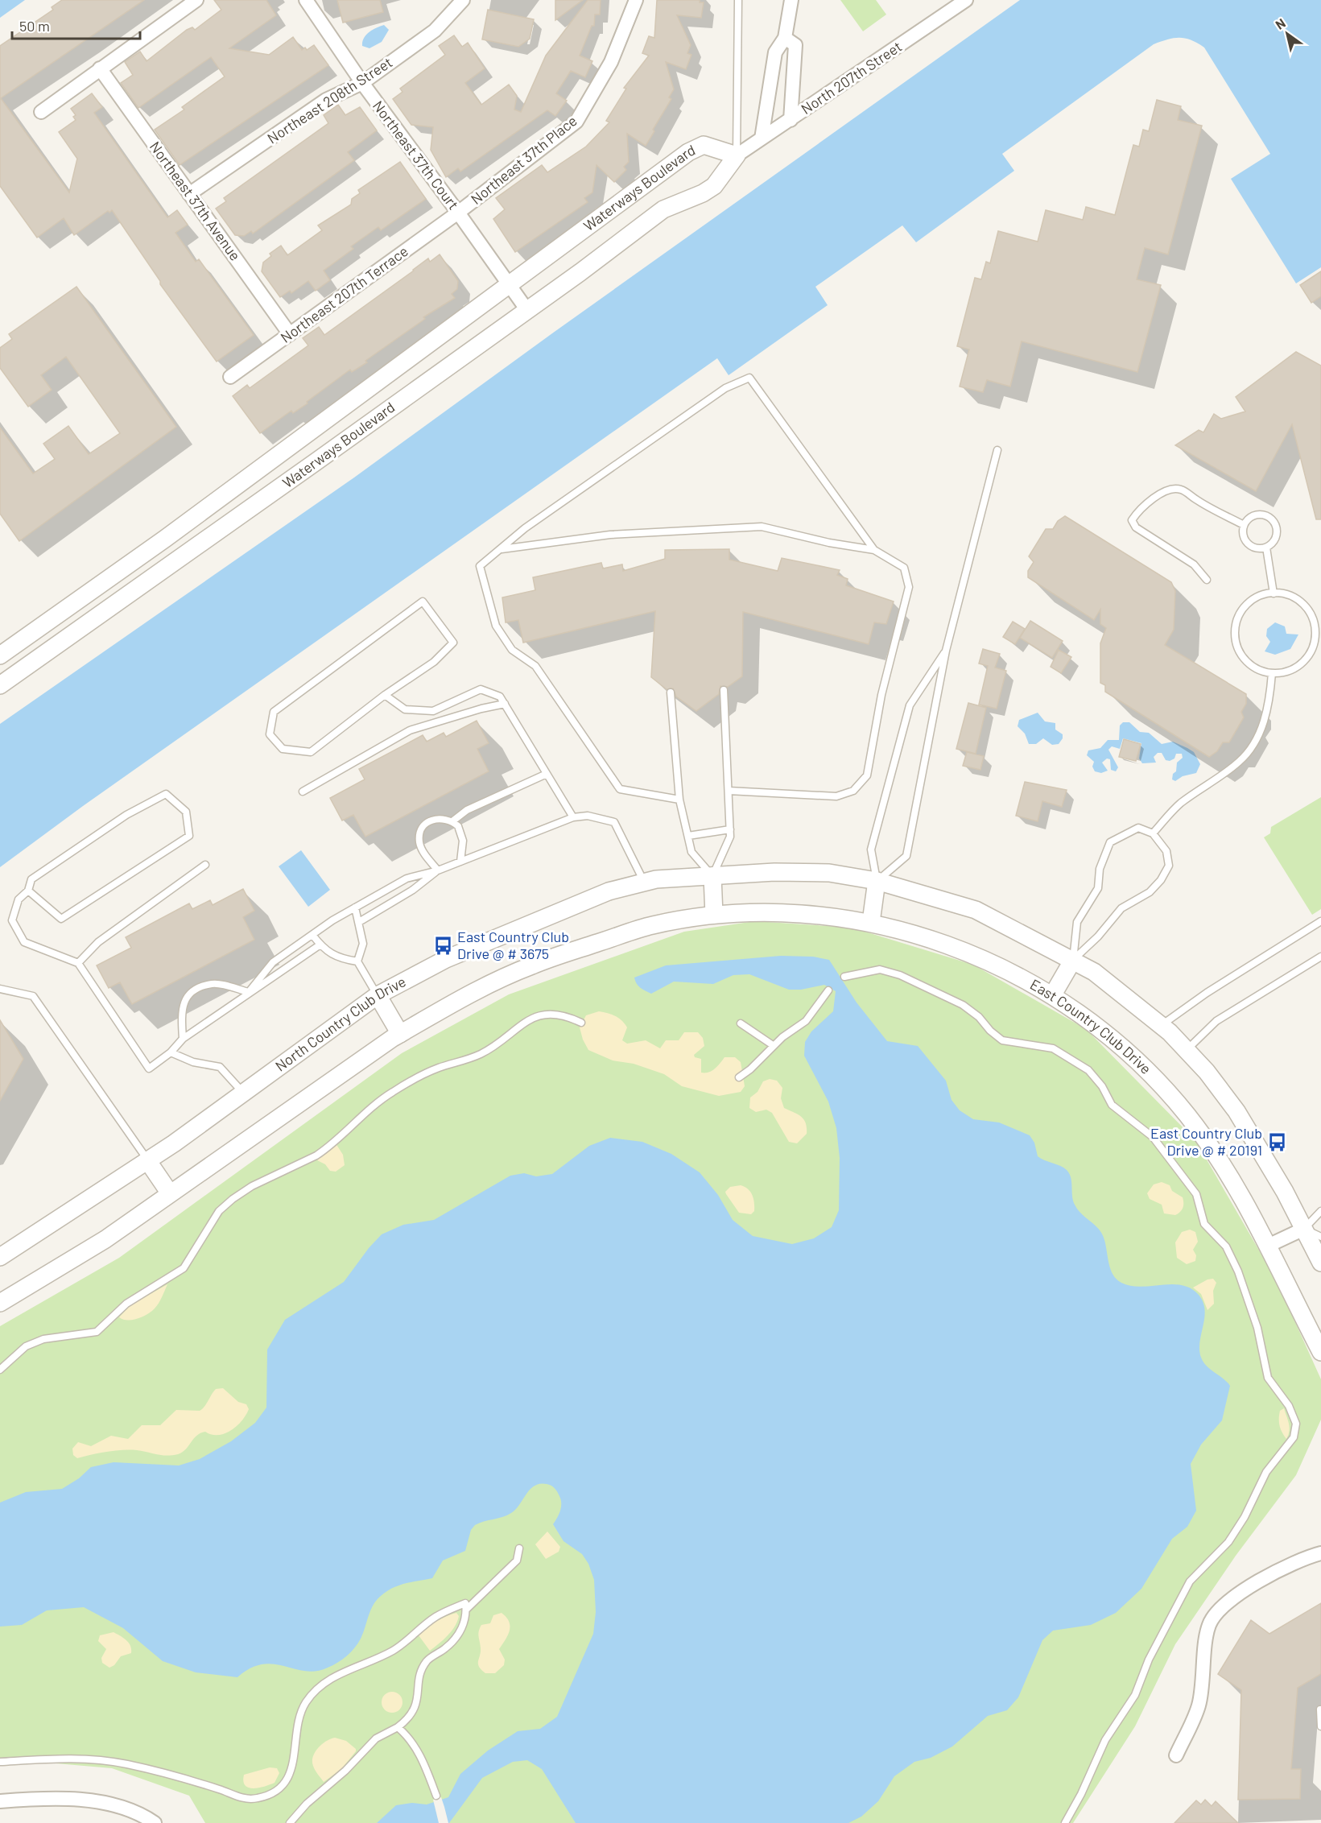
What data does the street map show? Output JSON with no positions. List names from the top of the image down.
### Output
{
  "streets": {
    "street": [
      "North 207th Street",
      "Northeast 208th Street",
      "Northeast 37th Court",
      "Northeast 37th Place",
      "Waterways Boulevard",
      "Northeast 37th Avenue",
      "Northeast 207th Terrace",
      "North Country Club Drive",
      "East Country Club Drive"
    ]
  },
  "crossings": [
    ["North 207th Street", "Waterways Boulevard"],
    ["Northeast 208th Street", "Northeast 37th Court"],
    ["Northeast 208th Street", "Northeast 37th Avenue"],
    ["Northeast 37th Court", "Northeast 37th Place"],
    ["Northeast 37th Court", "Waterways Boulevard"],
    ["Northeast 37th Court", "Northeast 207th Terrace"],
    ["Northeast 37th Place", "Northeast 207th Terrace"],
    ["Northeast 37th Avenue", "Northeast 207th Terrace"]
  ],
  "places": {
    "bus stop": ["East Country Club Drive @ # 3675", "East Country Club Drive @ # 20191"]
  },
  "scale_bar": "50 m",
  "north": "top left"
}
